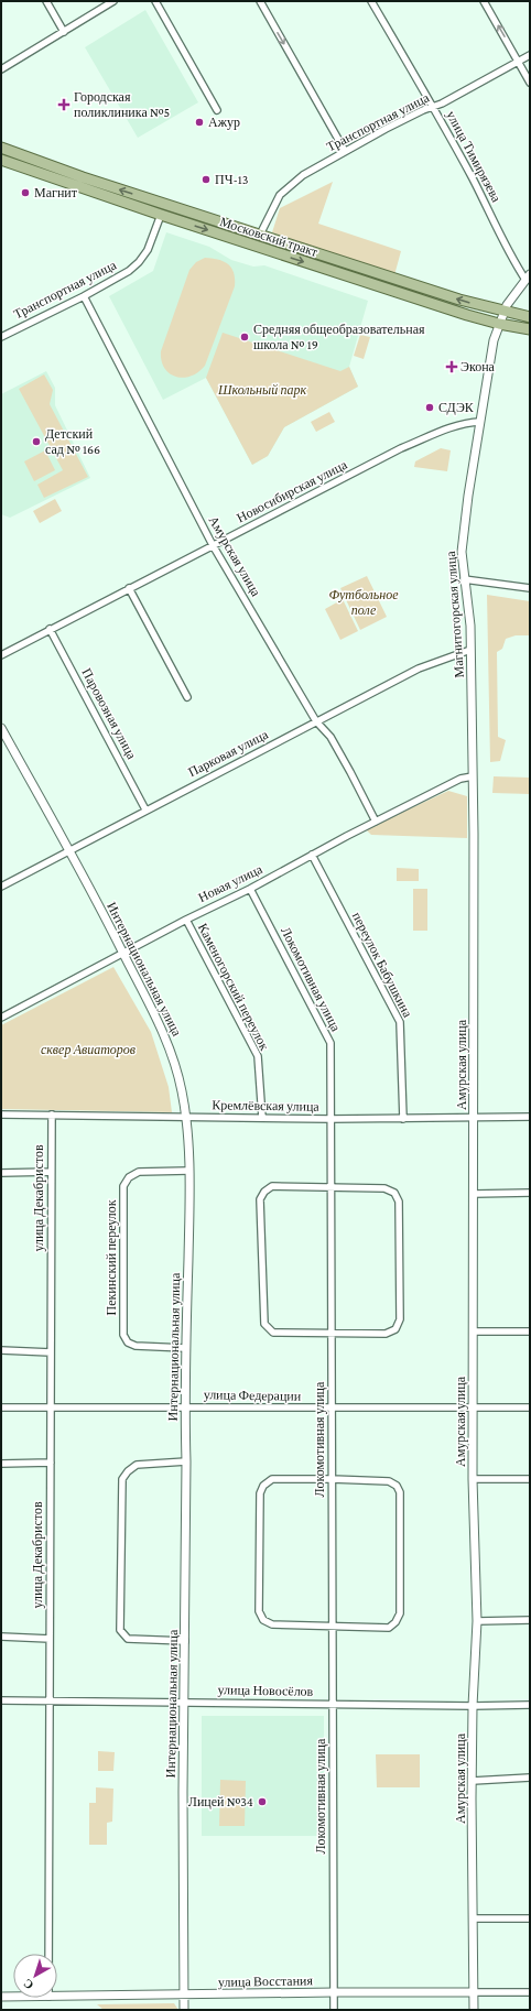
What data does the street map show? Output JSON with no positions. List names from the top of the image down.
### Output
{
  "streets": {
    "main road": ["Московский тракт"],
    "street": [
      "Транспортная улица",
      "улица Тимирязева",
      "Новосибирская улица",
      "Амурская улица",
      "Магнитогорская улица",
      "Паровозная улица",
      "Парковая улица",
      "Новая улица",
      "переулок Бабушкина",
      "Интернациональная улица",
      "Локомотивная улица",
      "Каменогорский переулок",
      "Кремлёвская улица",
      "улица Декабристов",
      "Пекинский переулок",
      "улица Федерации",
      "улица Новосёлов",
      "улица Восстания"
    ]
  },
  "crossings": [
    ["Транспортная улица", "улица Тимирязева"],
    ["Транспортная улица", "Московский тракт"],
    ["Транспортная улица", "Амурская улица"],
    ["улица Тимирязева", "Магнитогорская улица"],
    ["Московский тракт", "Магнитогорская улица"],
    ["Новосибирская улица", "Амурская улица"],
    ["Новосибирская улица", "Магнитогорская улица"],
    ["Новосибирская улица", "Паровозная улица"],
    ["Амурская улица", "Магнитогорская улица"],
    ["Амурская улица", "Парковая улица"],
    ["Амурская улица", "Новая улица"],
    ["Амурская улица", "Кремлёвская улица"],
    ["Амурская улица", "улица Федерации"],
    ["Амурская улица", "улица Новосёлов"],
    ["Амурская улица", "улица Восстания"],
    ["Магнитогорская улица", "Парковая улица"],
    ["Магнитогорская улица", "Новая улица"],
    ["Паровозная улица", "Парковая улица"],
    ["Парковая улица", "Интернациональная улица"],
    ["Новая улица", "переулок Бабушкина"],
    ["Новая улица", "Интернациональная улица"],
    ["Новая улица", "Локомотивная улица"],
    ["Новая улица", "Каменогорский переулок"],
    ["переулок Бабушкина", "Кремлёвская улица"],
    ["Интернациональная улица", "Кремлёвская улица"],
    ["Интернациональная улица", "Пекинский переулок"],
    ["Интернациональная улица", "улица Федерации"],
    ["Интернациональная улица", "улица Новосёлов"],
    ["Интернациональная улица", "улица Восстания"],
    ["Локомотивная улица", "Кремлёвская улица"],
    ["Локомотивная улица", "улица Федерации"],
    ["Локомотивная улица", "улица Новосёлов"],
    ["Локомотивная улица", "улица Восстания"],
    ["Каменогорский переулок", "Кремлёвская улица"],
    ["Кремлёвская улица", "улица Декабристов"],
    ["улица Декабристов", "улица Федерации"],
    ["улица Декабристов", "улица Новосёлов"]
  ],
  "parks": ["Школьный парк", "Футбольное поле", "сквер Авиаторов"],
  "places": {
    "health": ["Городская поликлиника №5", "Экона"],
    "other": [
      "Ажур",
      "ПЧ-13",
      "Магнит",
      "Средняя общеобразовательная школа № 19",
      "СДЭК",
      "Детский сад № 166",
      "Лицей №34"
    ]
  },
  "north": "bottom left"
}
